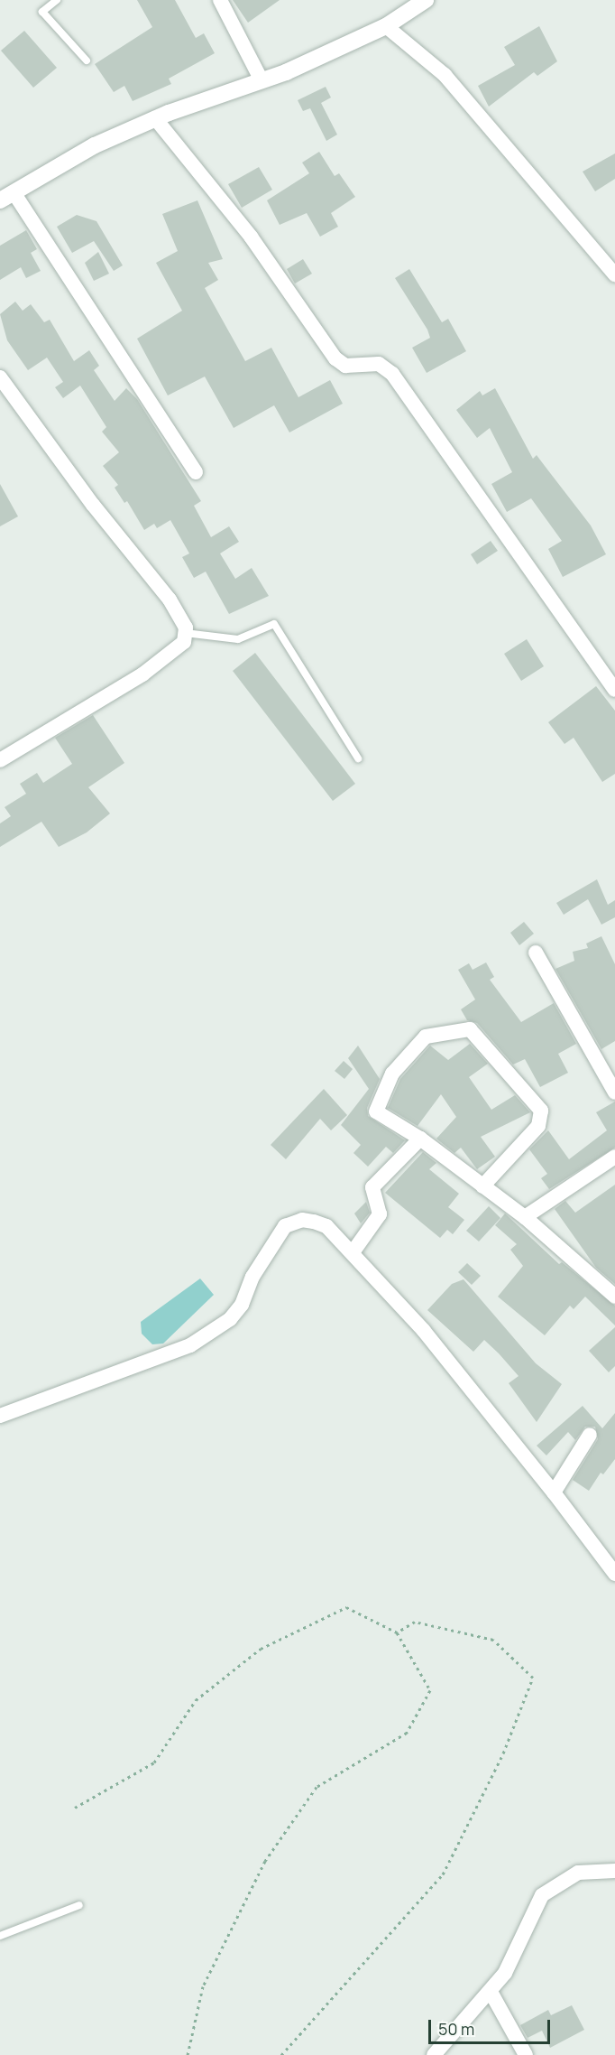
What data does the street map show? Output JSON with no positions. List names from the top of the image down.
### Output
{
  "scale_bar": "50 m"
}
